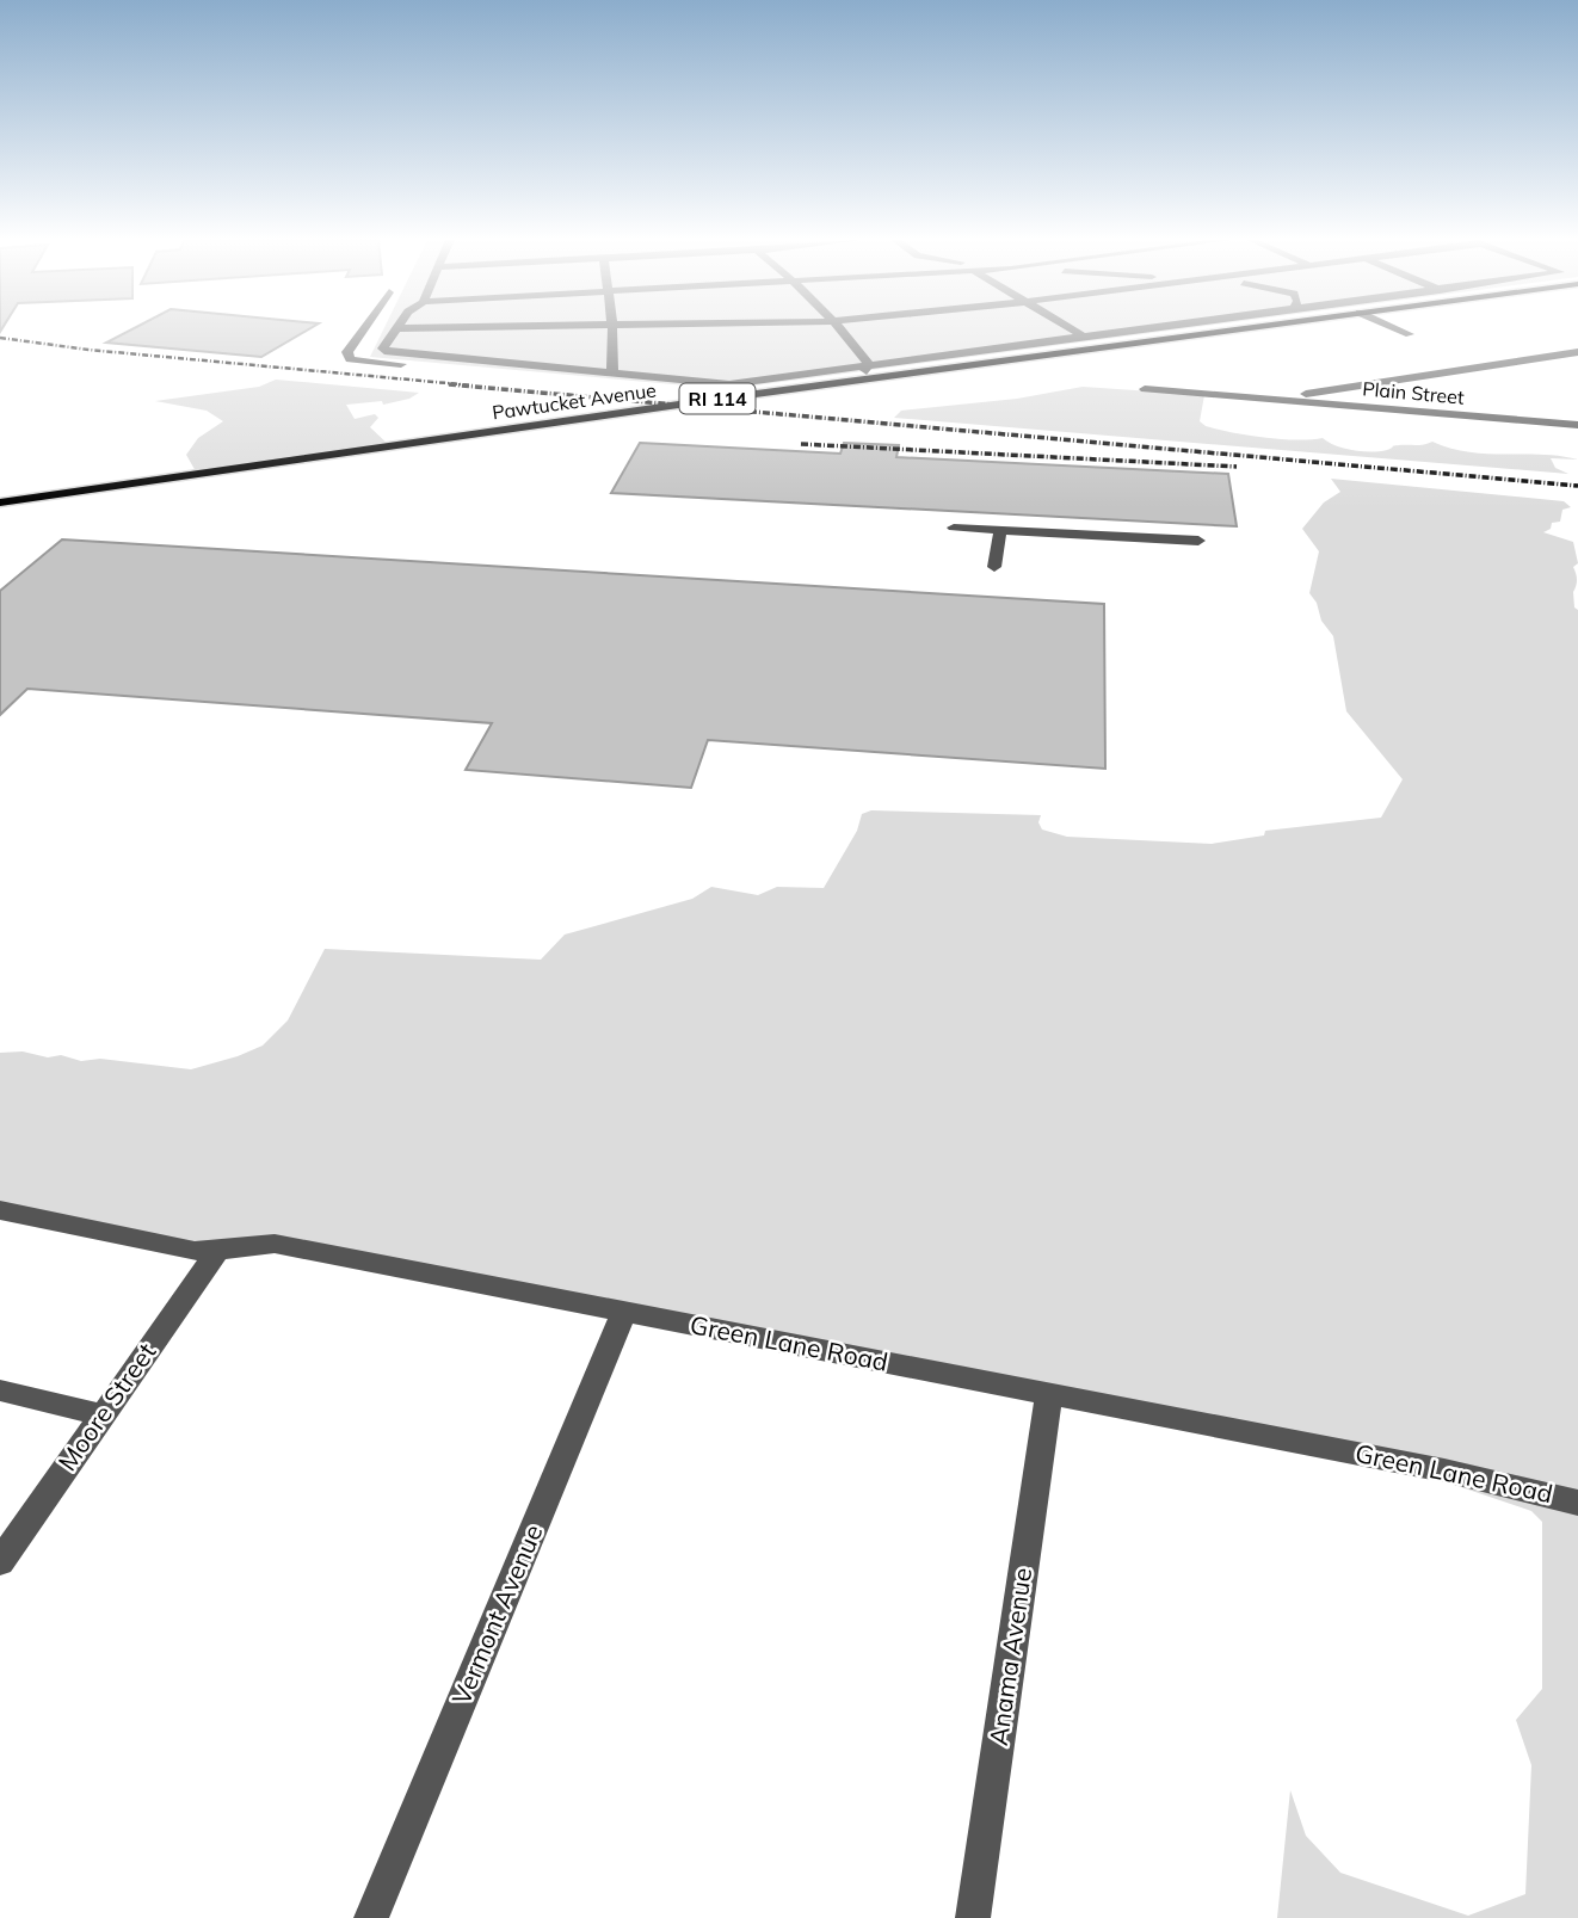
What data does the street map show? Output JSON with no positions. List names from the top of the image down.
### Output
{
  "streets": {
    "main road": ["RI 114", "Pawtucket Avenue"],
    "street": [
      "Plain Street",
      "Green Lane Road",
      "Moore Street",
      "Vermont Avenue",
      "Anama Avenue"
    ]
  },
  "crossings": [
    ["Green Lane Road", "Moore Street"],
    ["Green Lane Road", "Vermont Avenue"],
    ["Green Lane Road", "Anama Avenue"]
  ]
}
